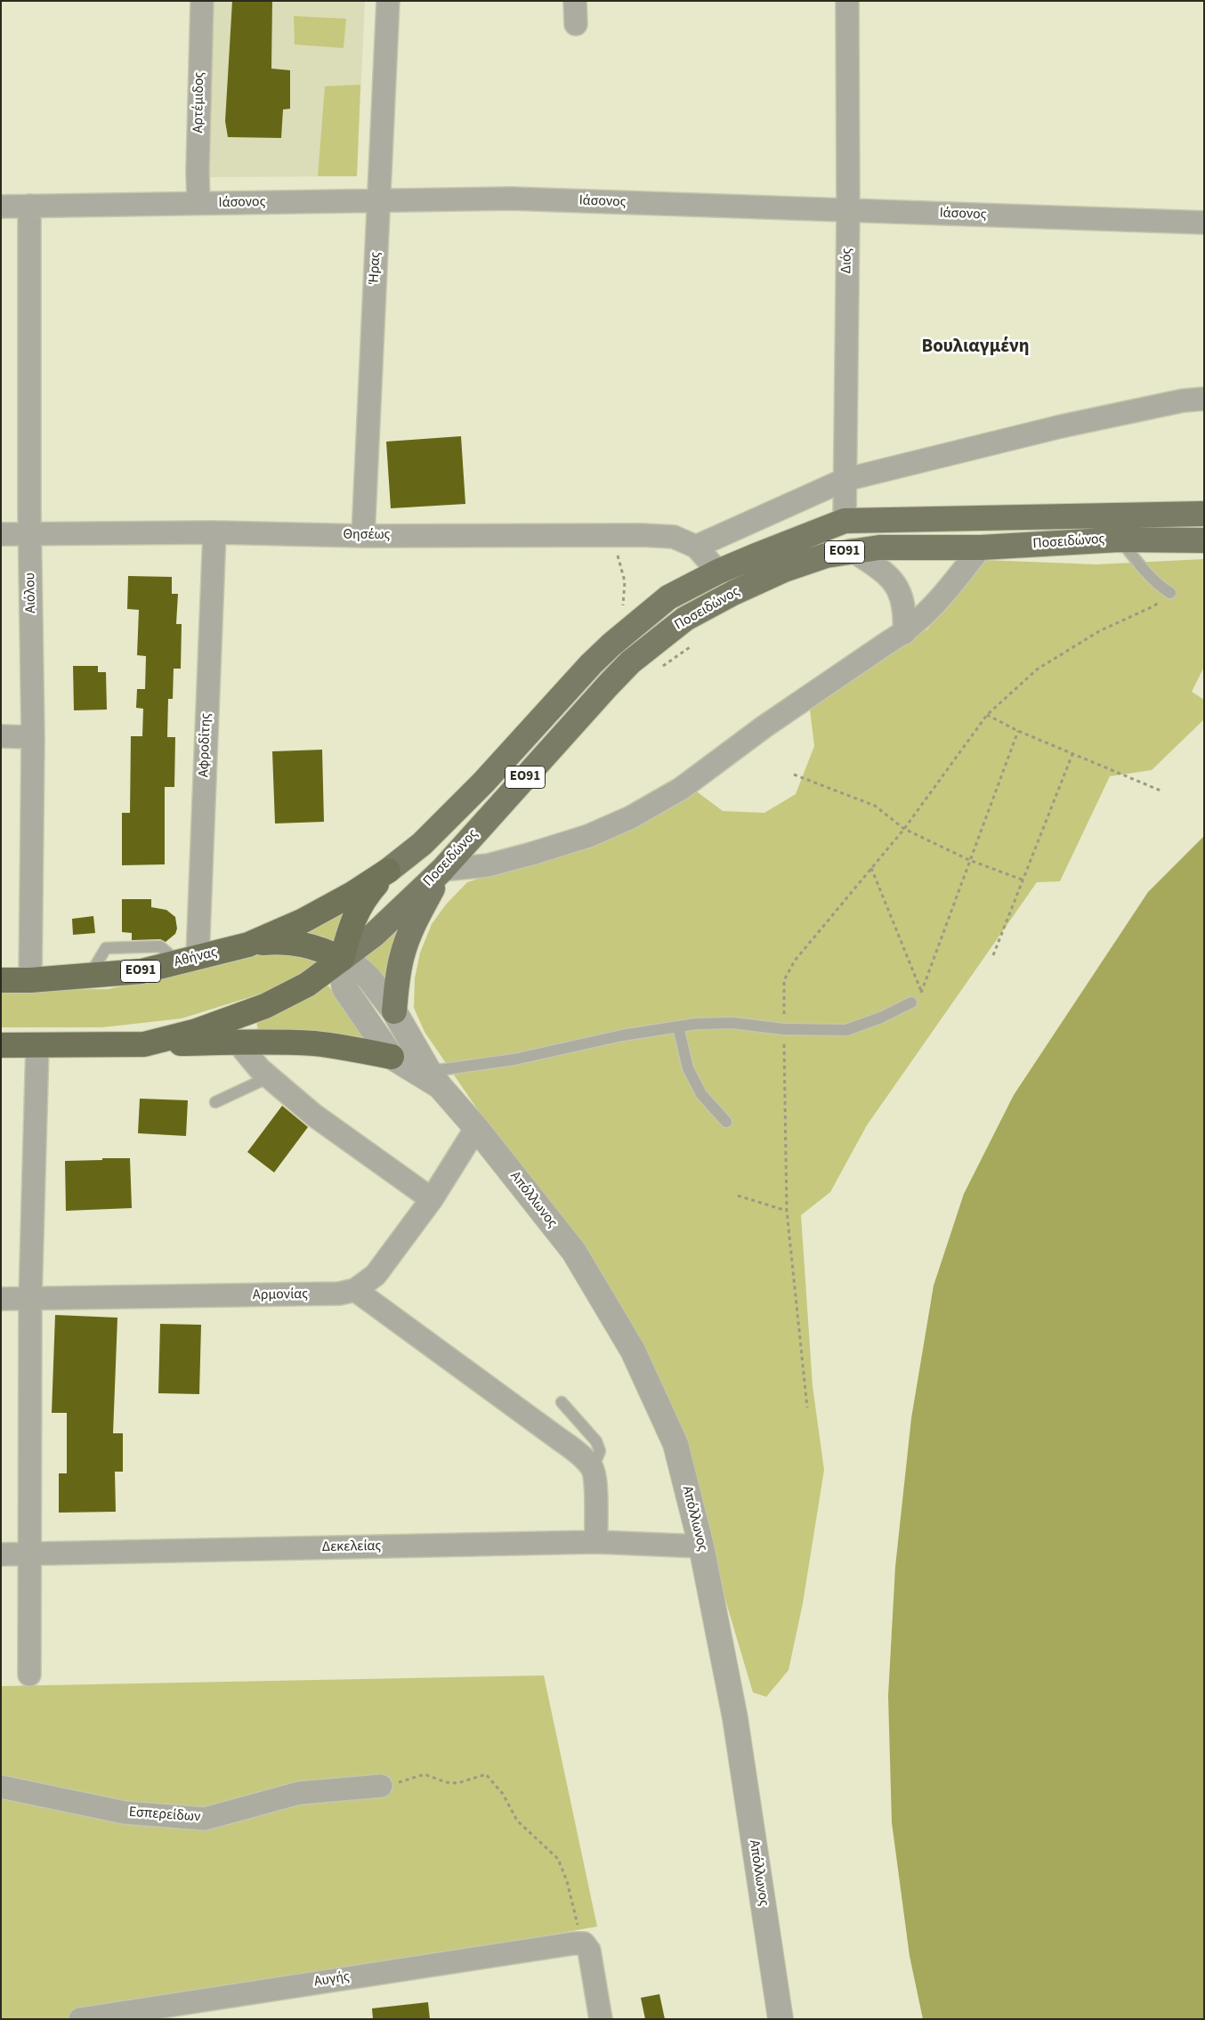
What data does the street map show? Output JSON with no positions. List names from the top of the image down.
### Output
{
  "streets": {
    "highway": ["Ποσειδώνος", "ΕΟ91", "Αθήνας"],
    "street": [
      "Αρτέμιδος",
      "Ιάσονος",
      "Διός",
      "Ήρας",
      "Θησέως",
      "Αιόλου",
      "Αφροδίτης",
      "Απόλλωνος",
      "Αρμονίας",
      "Δεκελείας",
      "Εσπερείδων",
      "Αυγής"
    ]
  },
  "crossings": [
    ["Αρτέμιδος", "Ιάσονος"],
    ["Ιάσονος", "Διός"],
    ["Ιάσονος", "Ήρας"],
    ["Ιάσονος", "Αιόλου"],
    ["Διός", "Ποσειδώνος"],
    ["Ήρας", "Θησέως"],
    ["Θησέως", "Ποσειδώνος"],
    ["Θησέως", "Αιόλου"],
    ["Θησέως", "Αφροδίτης"],
    ["Ποσειδώνος", "ΕΟ91"],
    ["Ποσειδώνος", "Αθήνας"],
    ["Αιόλου", "Αθήνας"],
    ["Αφροδίτης", "Αθήνας"],
    ["Απόλλωνος", "Αρμονίας"],
    ["Απόλλωνος", "Δεκελείας"]
  ],
  "districts": ["Βουλιαγμένη"]
}
